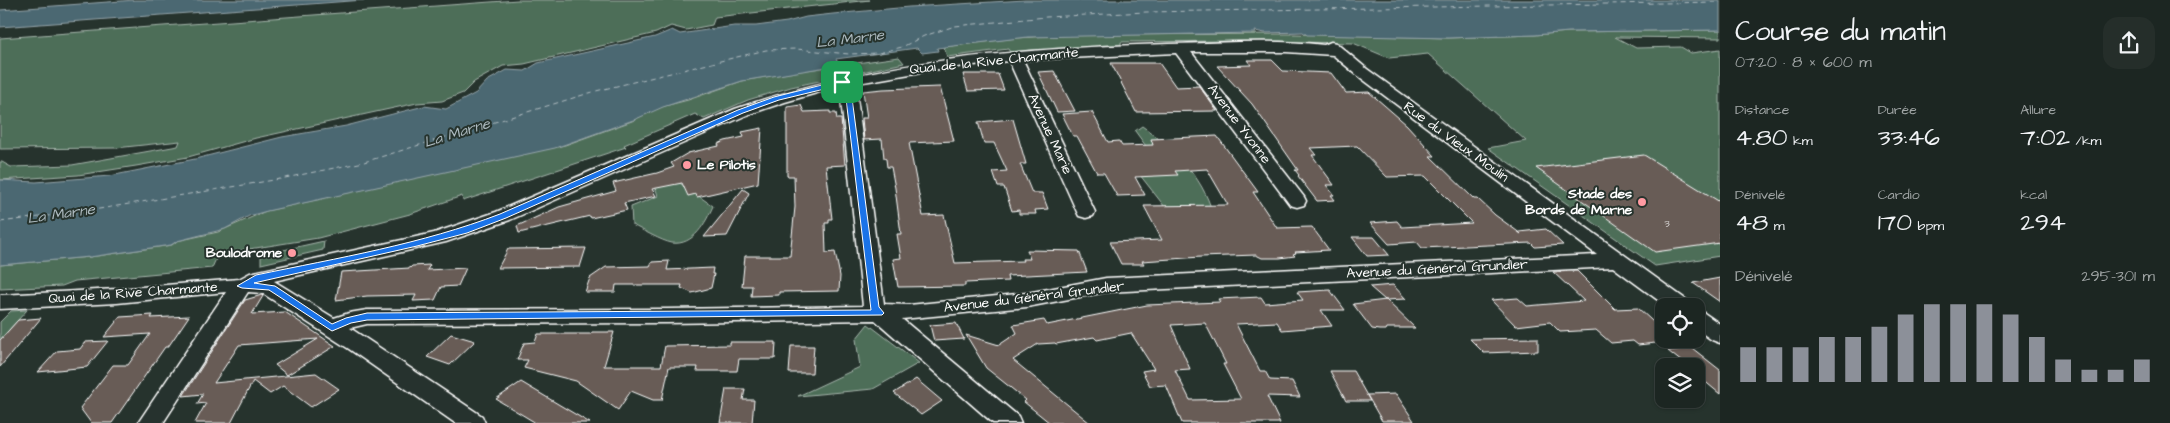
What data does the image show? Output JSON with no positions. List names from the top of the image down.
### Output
{
  "streets": {
    "street": [
      "Quai de la Rive Charmante",
      "Avenue Yvonne",
      "Avenue Marie",
      "Rue du Vieux Moulin",
      "Avenue du Général Grundler"
    ]
  },
  "crossings": [
    ["Quai de la Rive Charmante", "Avenue Yvonne"],
    ["Quai de la Rive Charmante", "Avenue Marie"],
    ["Quai de la Rive Charmante", "Rue du Vieux Moulin"],
    ["Rue du Vieux Moulin", "Avenue du Général Grundler"]
  ],
  "water": ["La Marne"],
  "places": ["Le Pilotis", "Stade des Bords de Marne", "Boulodrome"],
  "house_numbers": ["3"],
  "page": {
    "heading": ["Course du matin", "07:20 · 8 × 600 m"],
    "stats": [
      ["Distance", "4.80 km"],
      ["Durée", "33:46"],
      ["Allure", "7:02 /km"],
      ["Dénivelé", "48 m"],
      ["Cardio", "170 bpm"],
      ["kcal", "294"]
    ],
    "chart": ["Dénivelé", "295–301 m"]
  }
}
